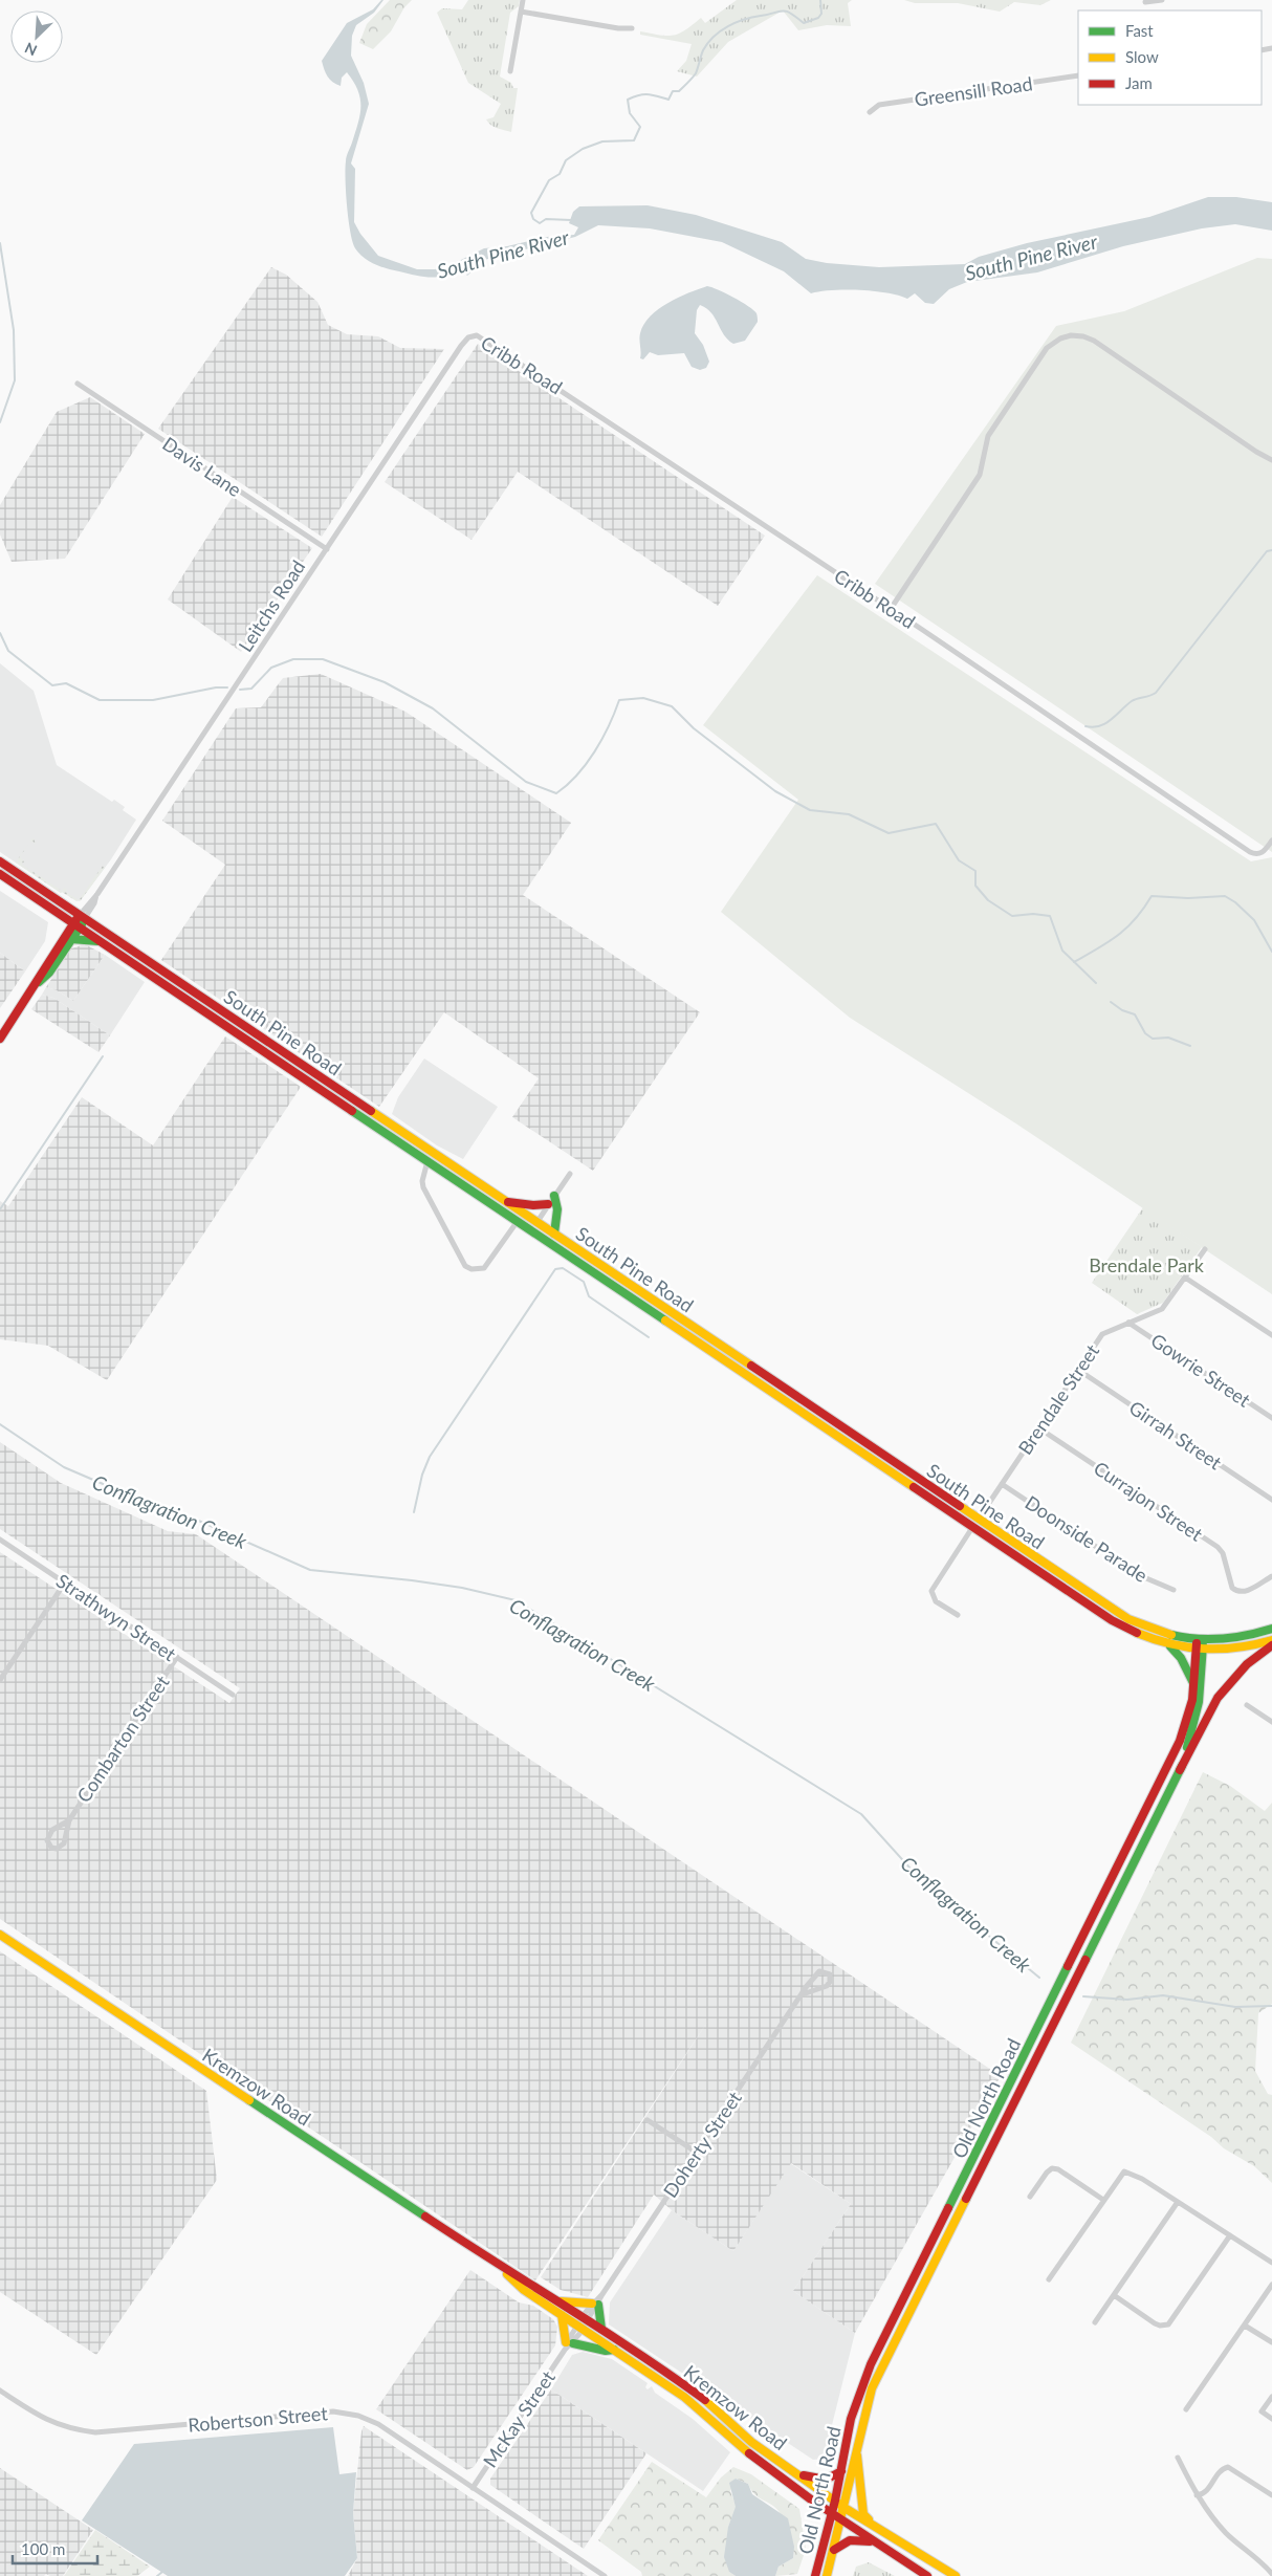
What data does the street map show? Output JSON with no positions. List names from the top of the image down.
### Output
{
  "streets": {
    "main road": [
      "Leitchs Road",
      "South Pine Road",
      "Kremzow Road",
      "Old North Road"
    ],
    "street": [
      "Greensill Road",
      "Cribb Road",
      "Davis Lane",
      "Gowrie Street",
      "Brendale Street",
      "Girrah Street",
      "Currajon Street",
      "Doonside Parade",
      "Strathwyn Street",
      "Combarton Street",
      "Doherty Street",
      "Robertson Street",
      "McKay Street"
    ]
  },
  "crossings": [
    ["Cribb Road", "Leitchs Road"],
    ["Davis Lane", "Leitchs Road"],
    ["Leitchs Road", "South Pine Road"],
    ["South Pine Road", "Brendale Street"],
    ["South Pine Road", "Old North Road"],
    ["Gowrie Street", "Brendale Street"],
    ["Brendale Street", "Girrah Street"],
    ["Brendale Street", "Currajon Street"],
    ["Brendale Street", "Doonside Parade"],
    ["Strathwyn Street", "Combarton Street"],
    ["Kremzow Road", "Old North Road"],
    ["Kremzow Road", "Doherty Street"],
    ["Kremzow Road", "McKay Street"],
    ["Doherty Street", "McKay Street"],
    ["Robertson Street", "McKay Street"]
  ],
  "water": ["South Pine River", "Conflagration Creek"],
  "parks": ["Brendale Park"],
  "legend": ["Fast", "Slow", "Jam"],
  "scale_bar": "100 m",
  "north": "bottom left"
}
